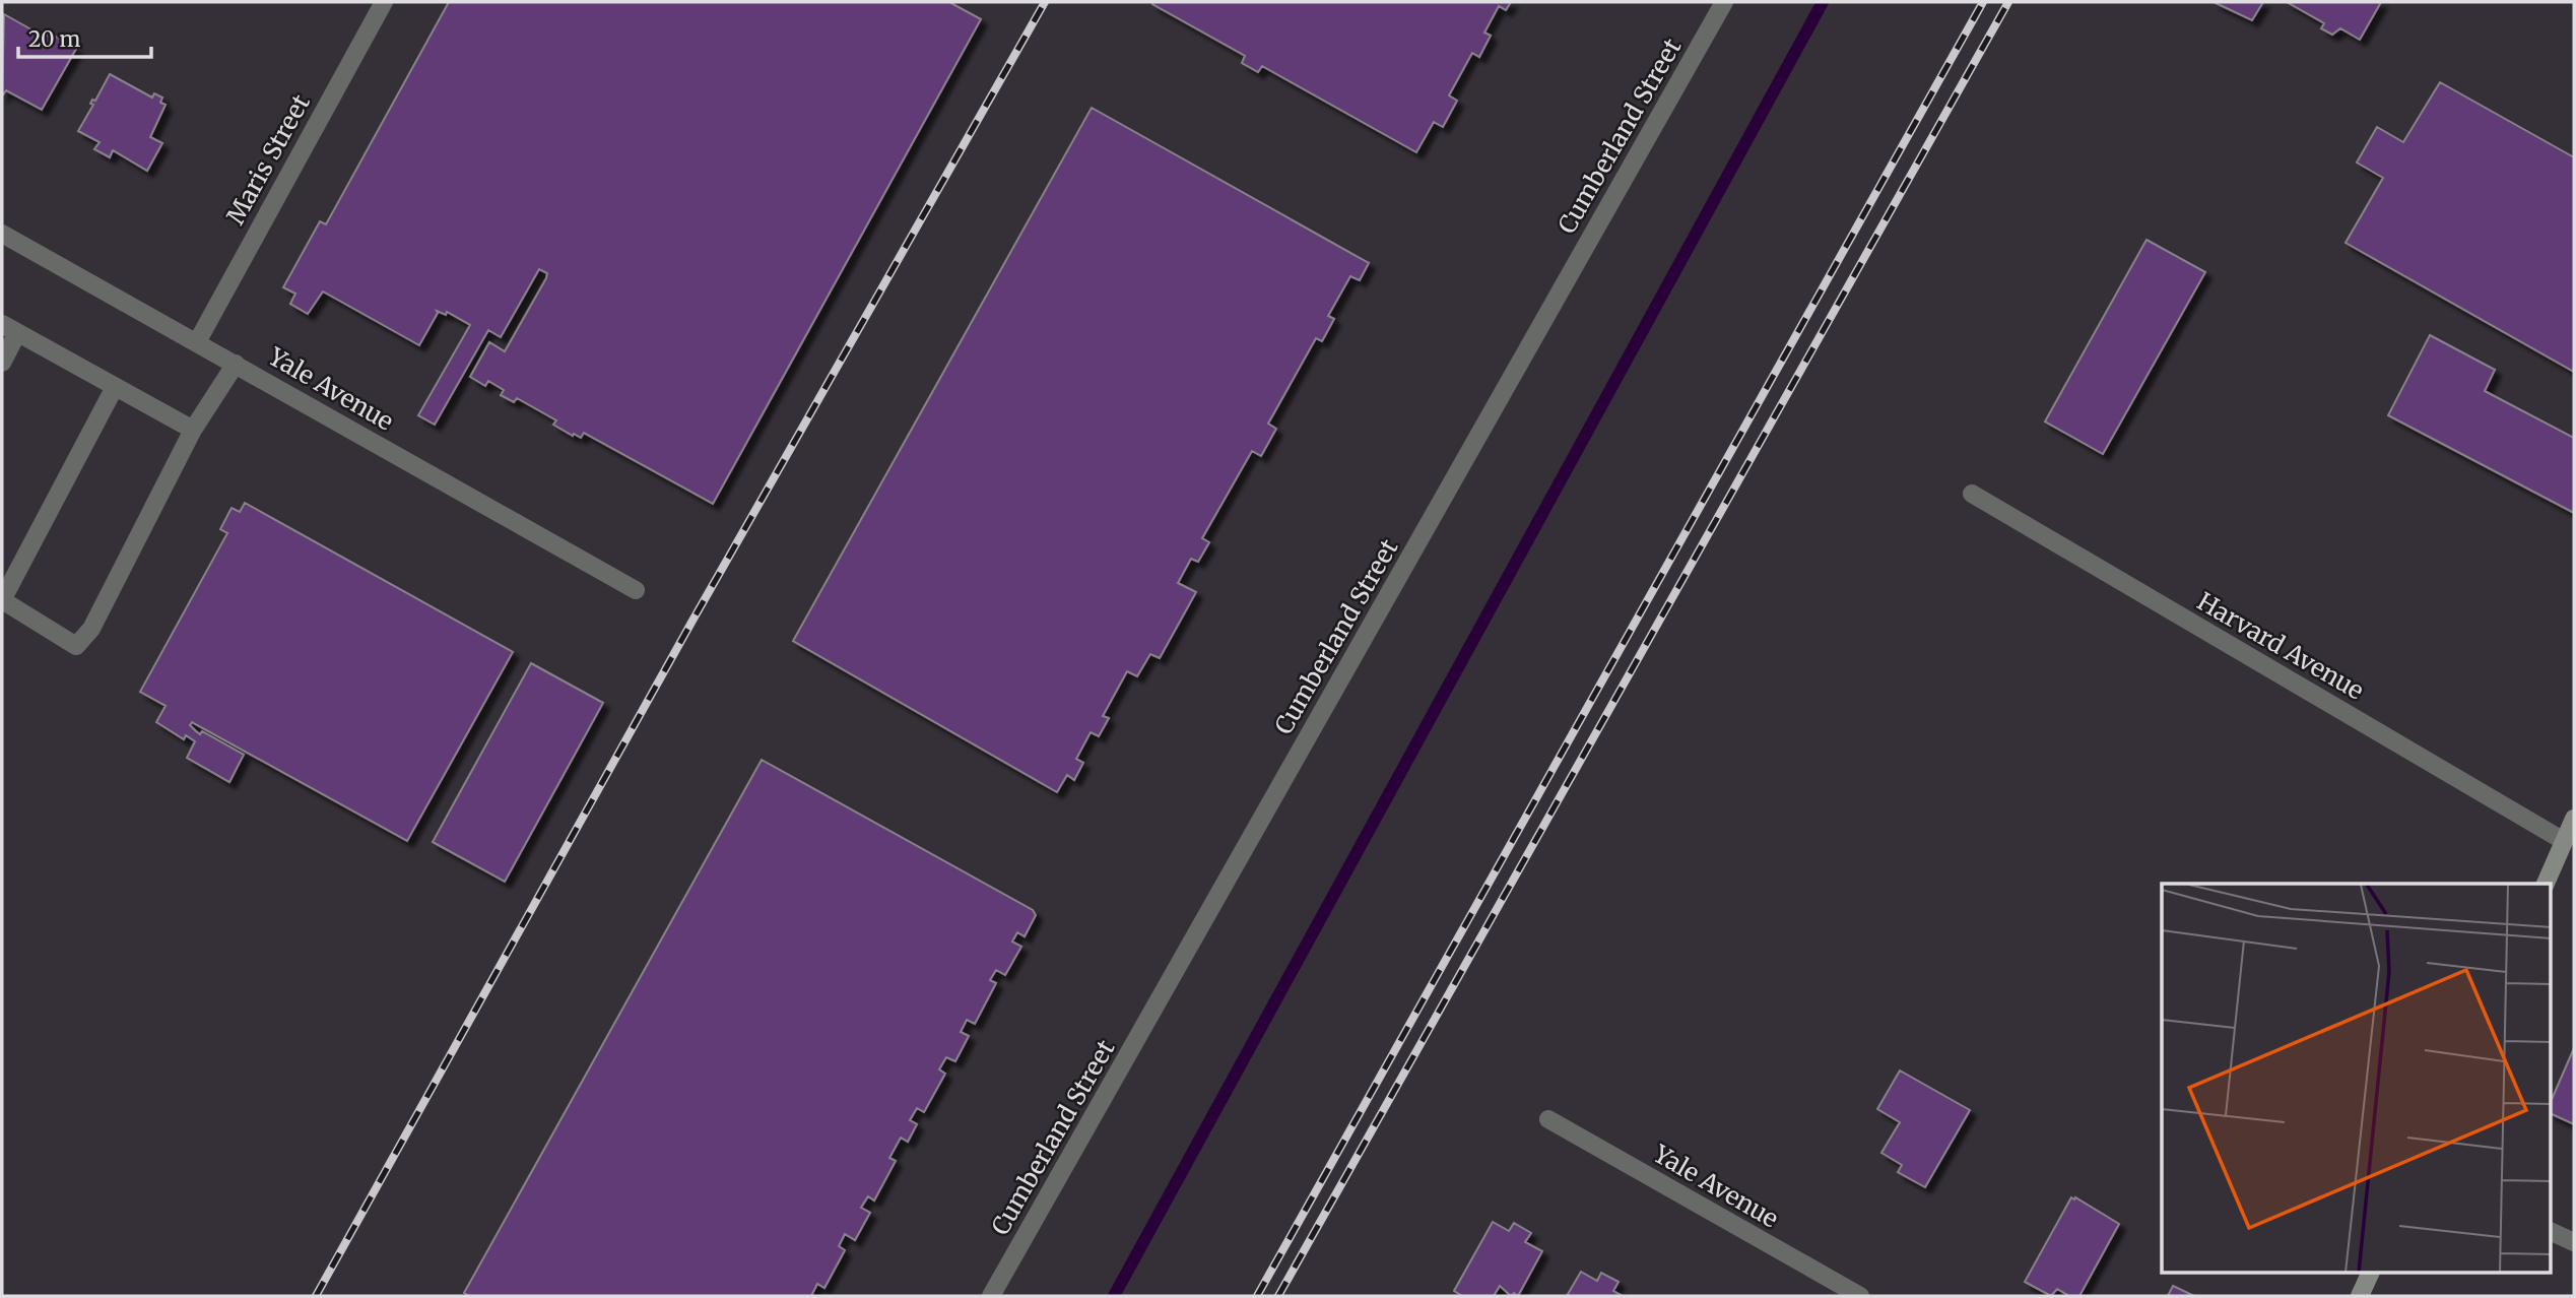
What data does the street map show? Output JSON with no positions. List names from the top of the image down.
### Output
{
  "streets": {
    "street": [
      "Cumberland Street",
      "Maris Street",
      "Yale Avenue",
      "Harvard Avenue"
    ]
  },
  "crossings": [
    ["Maris Street", "Yale Avenue"]
  ],
  "scale_bar": "20 m"
}
